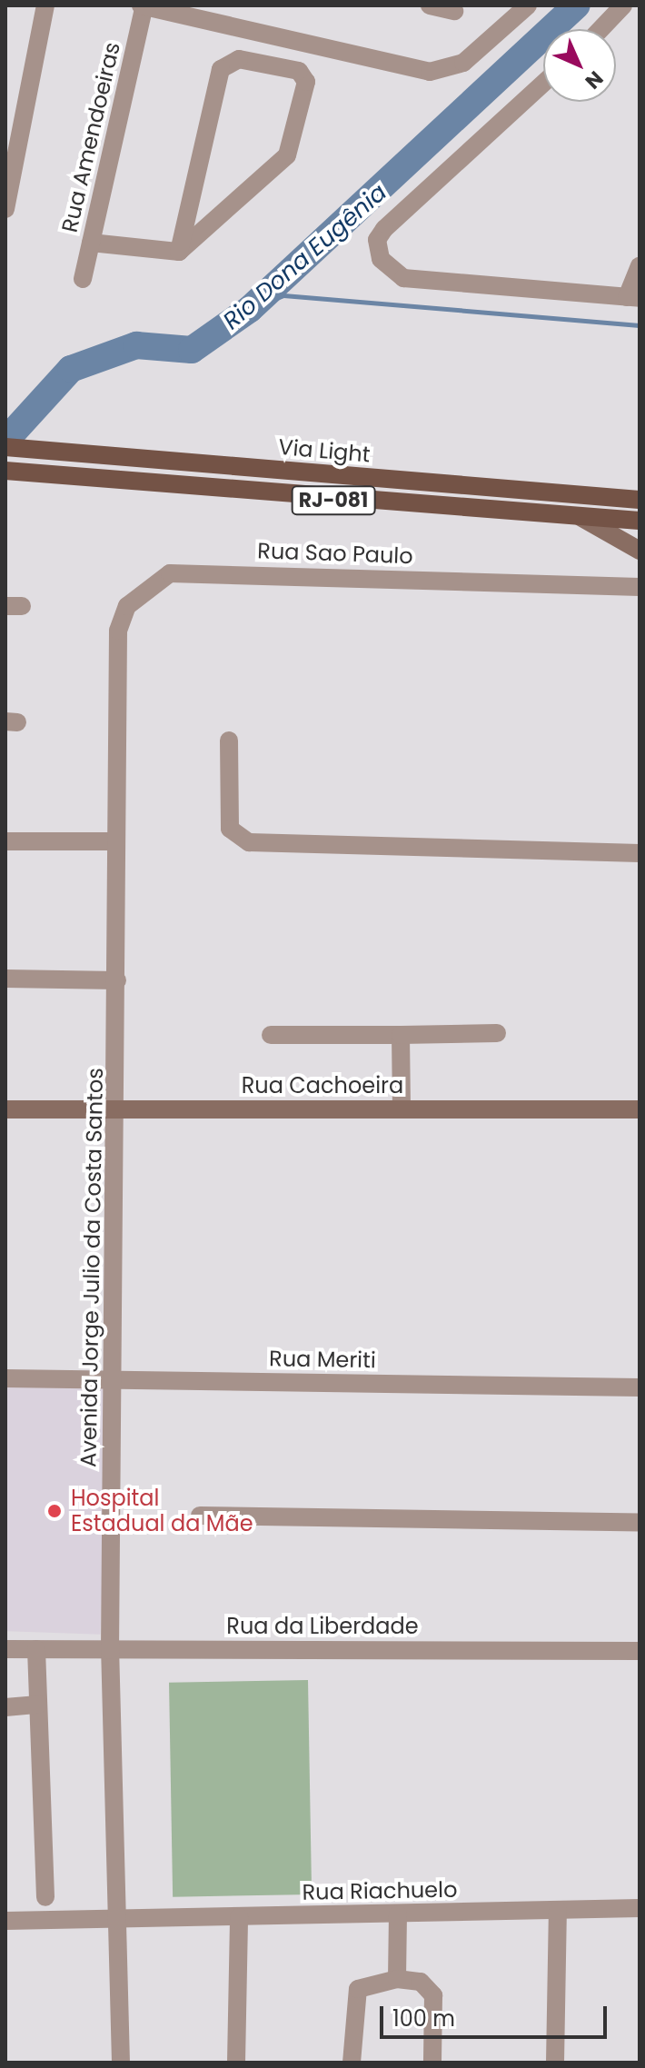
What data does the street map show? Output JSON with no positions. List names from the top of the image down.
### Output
{
  "streets": {
    "main road": ["Via Light", "RJ-081", "Rua Cachoeira"],
    "street": [
      "Rua Amendoeiras",
      "Rua Sao Paulo",
      "Avenida Jorge Julio da Costa Santos",
      "Rua Meriti",
      "Rua da Liberdade",
      "Rua Riachuelo"
    ]
  },
  "crossings": [
    ["Rua Sao Paulo", "Avenida Jorge Julio da Costa Santos"],
    ["Rua Cachoeira", "Avenida Jorge Julio da Costa Santos"],
    ["Avenida Jorge Julio da Costa Santos", "Rua Meriti"],
    ["Avenida Jorge Julio da Costa Santos", "Rua da Liberdade"],
    ["Avenida Jorge Julio da Costa Santos", "Rua Riachuelo"]
  ],
  "water": ["Rio Dona Eugênia"],
  "places": ["Hospital Estadual da Mãe"],
  "scale_bar": "100 m",
  "north": "bottom right"
}
